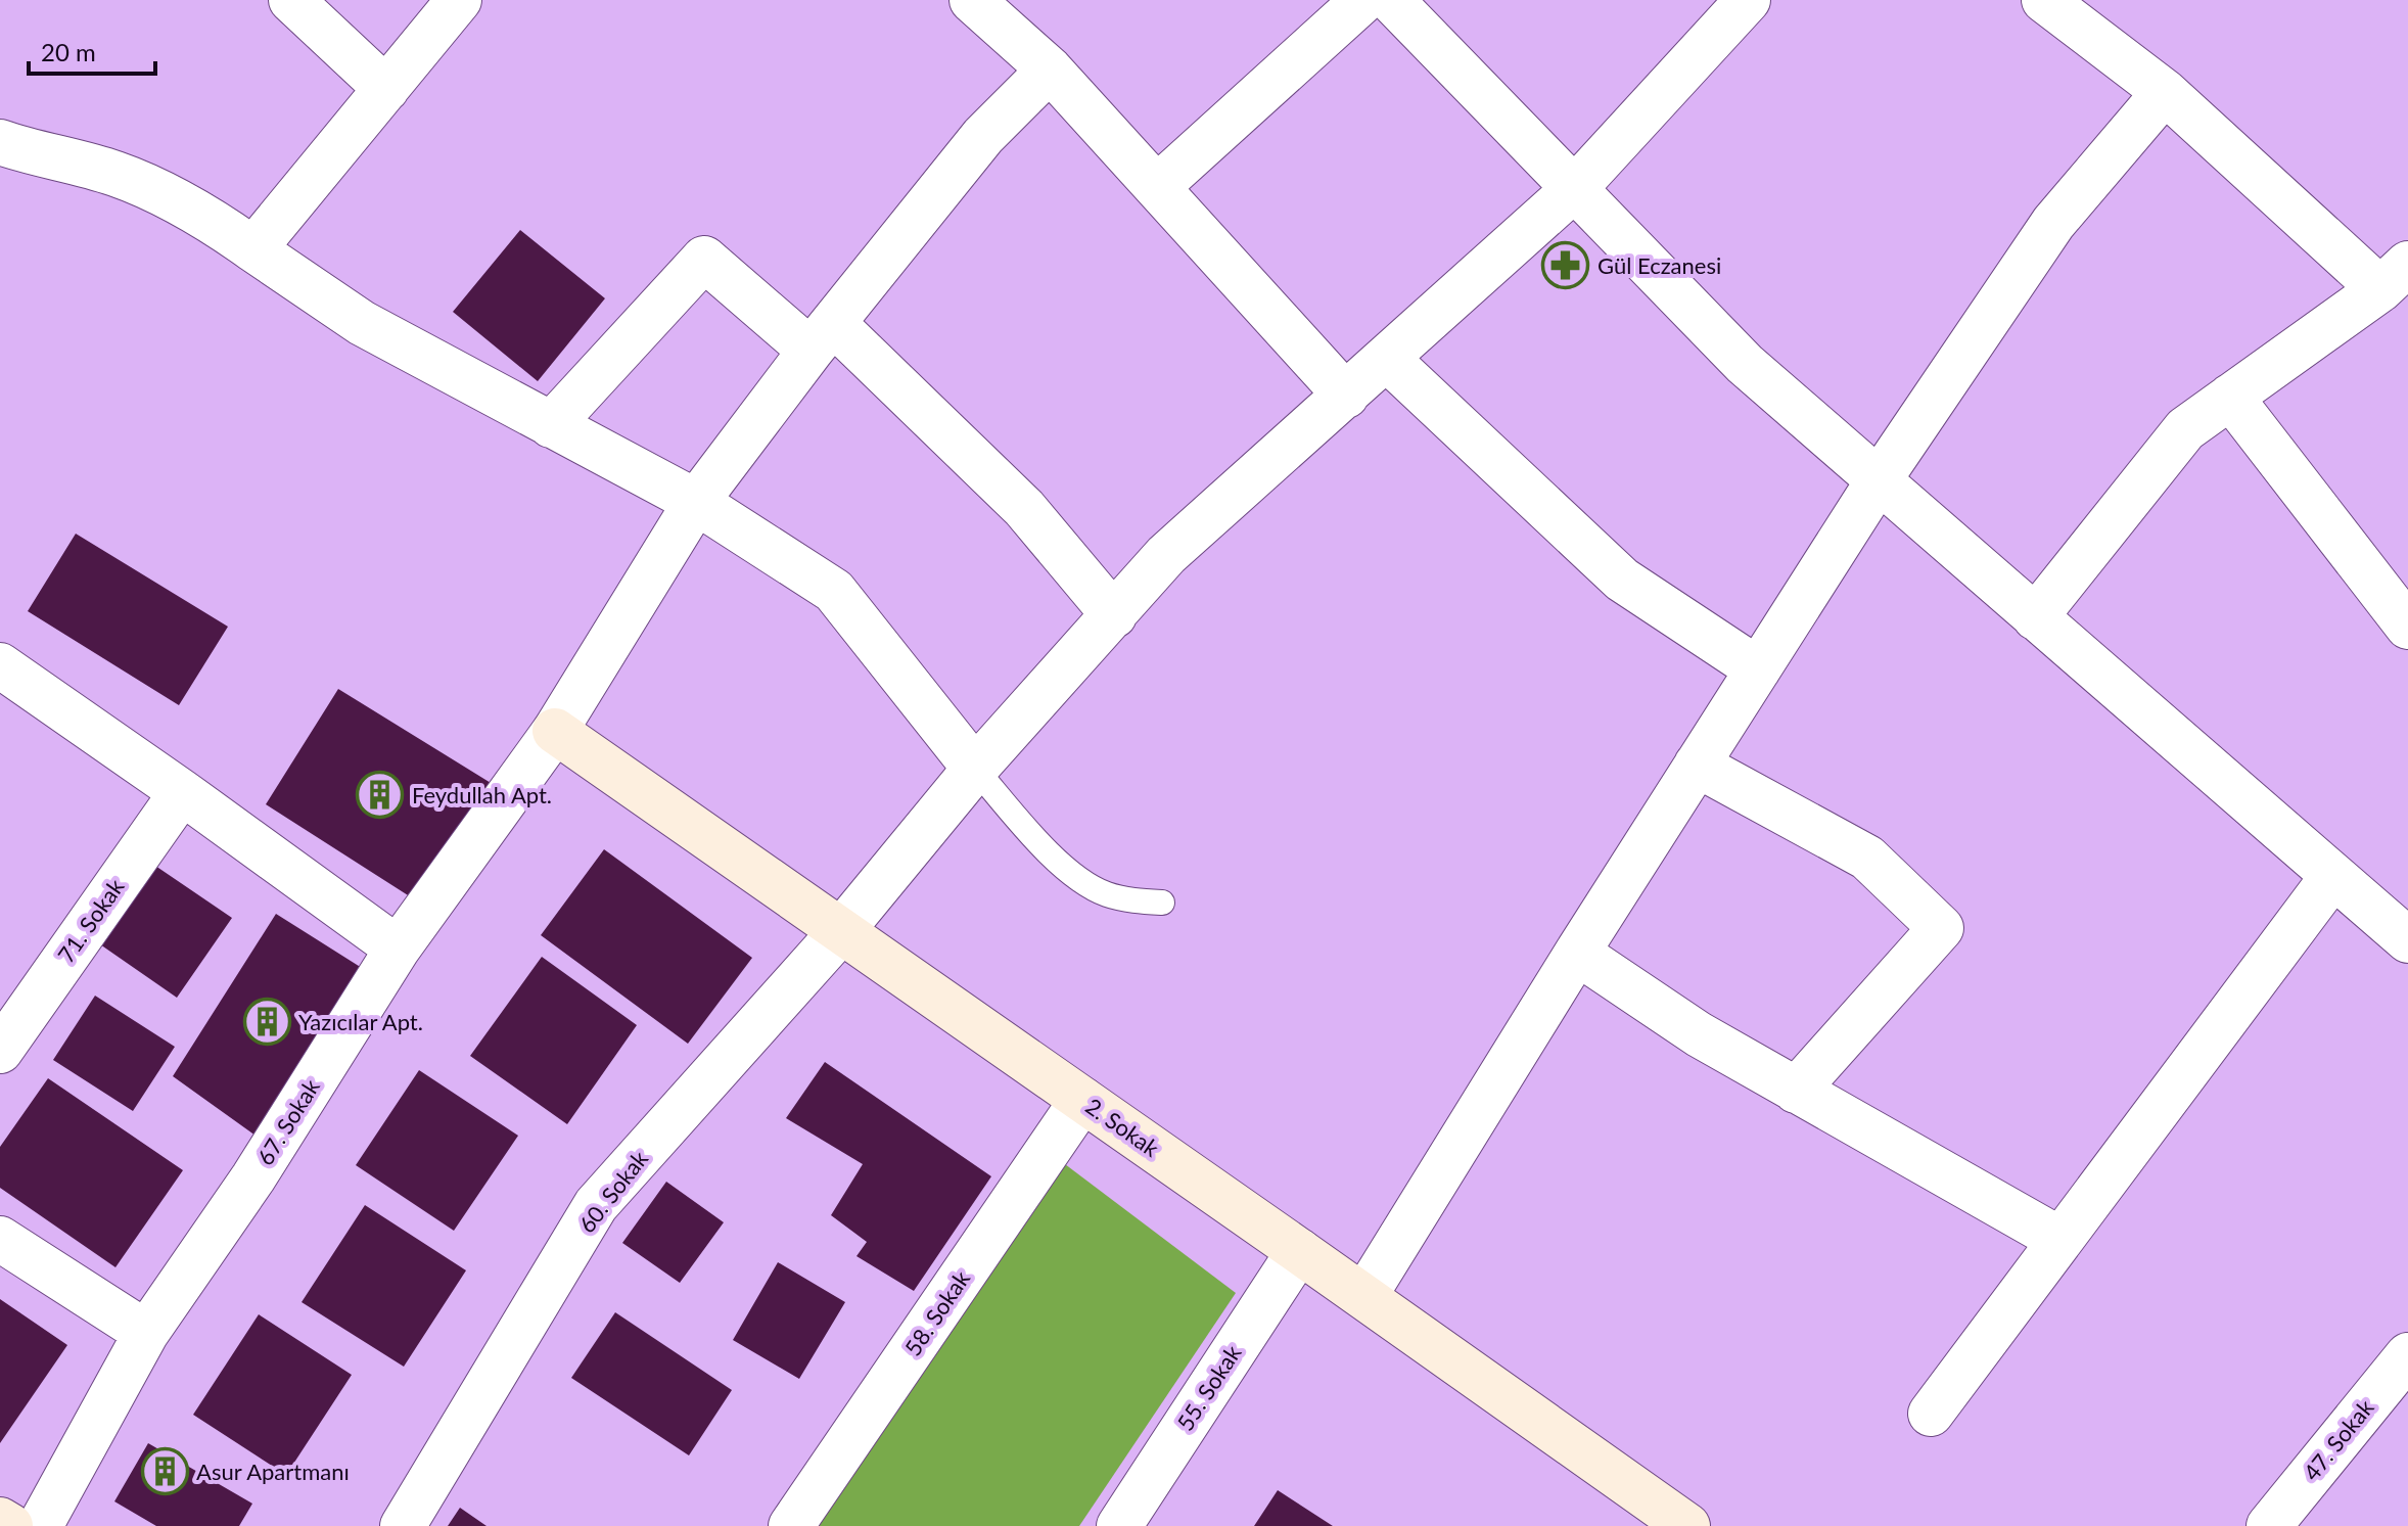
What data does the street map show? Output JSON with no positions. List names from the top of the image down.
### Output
{
  "streets": {
    "street": [
      "71. Sokak",
      "67. Sokak",
      "2. Sokak",
      "60. Sokak",
      "58. Sokak",
      "55. Sokak",
      "47. Sokak"
    ]
  },
  "crossings": [
    ["67. Sokak", "2. Sokak"],
    ["2. Sokak", "60. Sokak"],
    ["2. Sokak", "58. Sokak"],
    ["2. Sokak", "55. Sokak"]
  ],
  "places": {
    "pharmacy": ["Gül Eczanesi"],
    "building": ["Feydullah Apt.", "Yazıcılar Apt.", "Asur Apartmanı"]
  },
  "scale_bar": "20 m"
}
